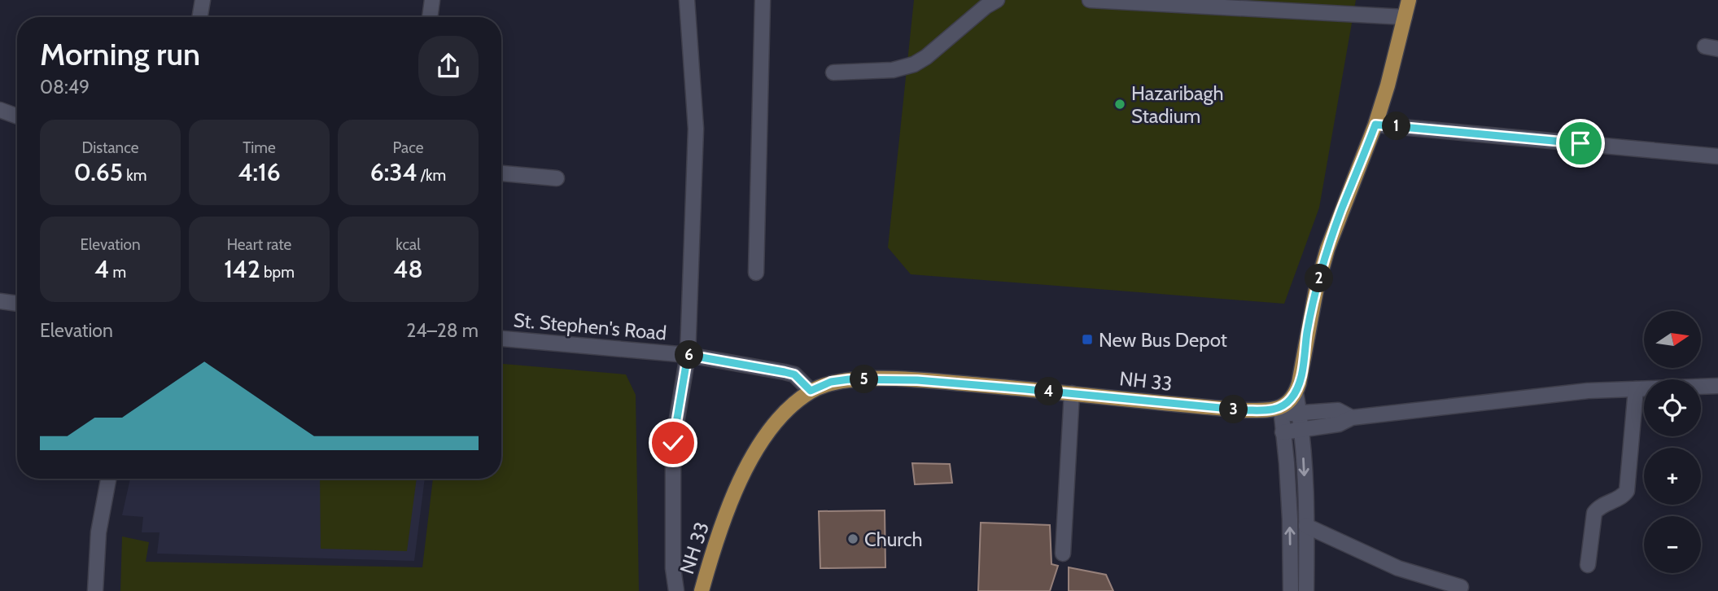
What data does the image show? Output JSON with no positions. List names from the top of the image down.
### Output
{
  "streets": {
    "main road": ["NH 33"],
    "street": ["St. Stephen's Road"]
  },
  "crossings": [
    ["St. Stephen's Road", "NH 33"]
  ],
  "places": {
    "other": ["Hazaribagh Stadium", "Church"],
    "transit": ["New Bus Depot"]
  },
  "north": "right",
  "page": {
    "heading": ["Morning run", "08:49"],
    "pins": [
      "1",
      "2",
      "6",
      "5",
      "4",
      "3"
    ],
    "stats": [
      ["Distance", "0.65 km"],
      ["Time", "4:16"],
      ["Pace", "6:34 /km"],
      ["Elevation", "4 m"],
      ["Heart rate", "142 bpm"],
      ["kcal", "48"]
    ],
    "chart": ["Elevation", "24–28 m"],
    "map_buttons": ["+", "−"]
  }
}
